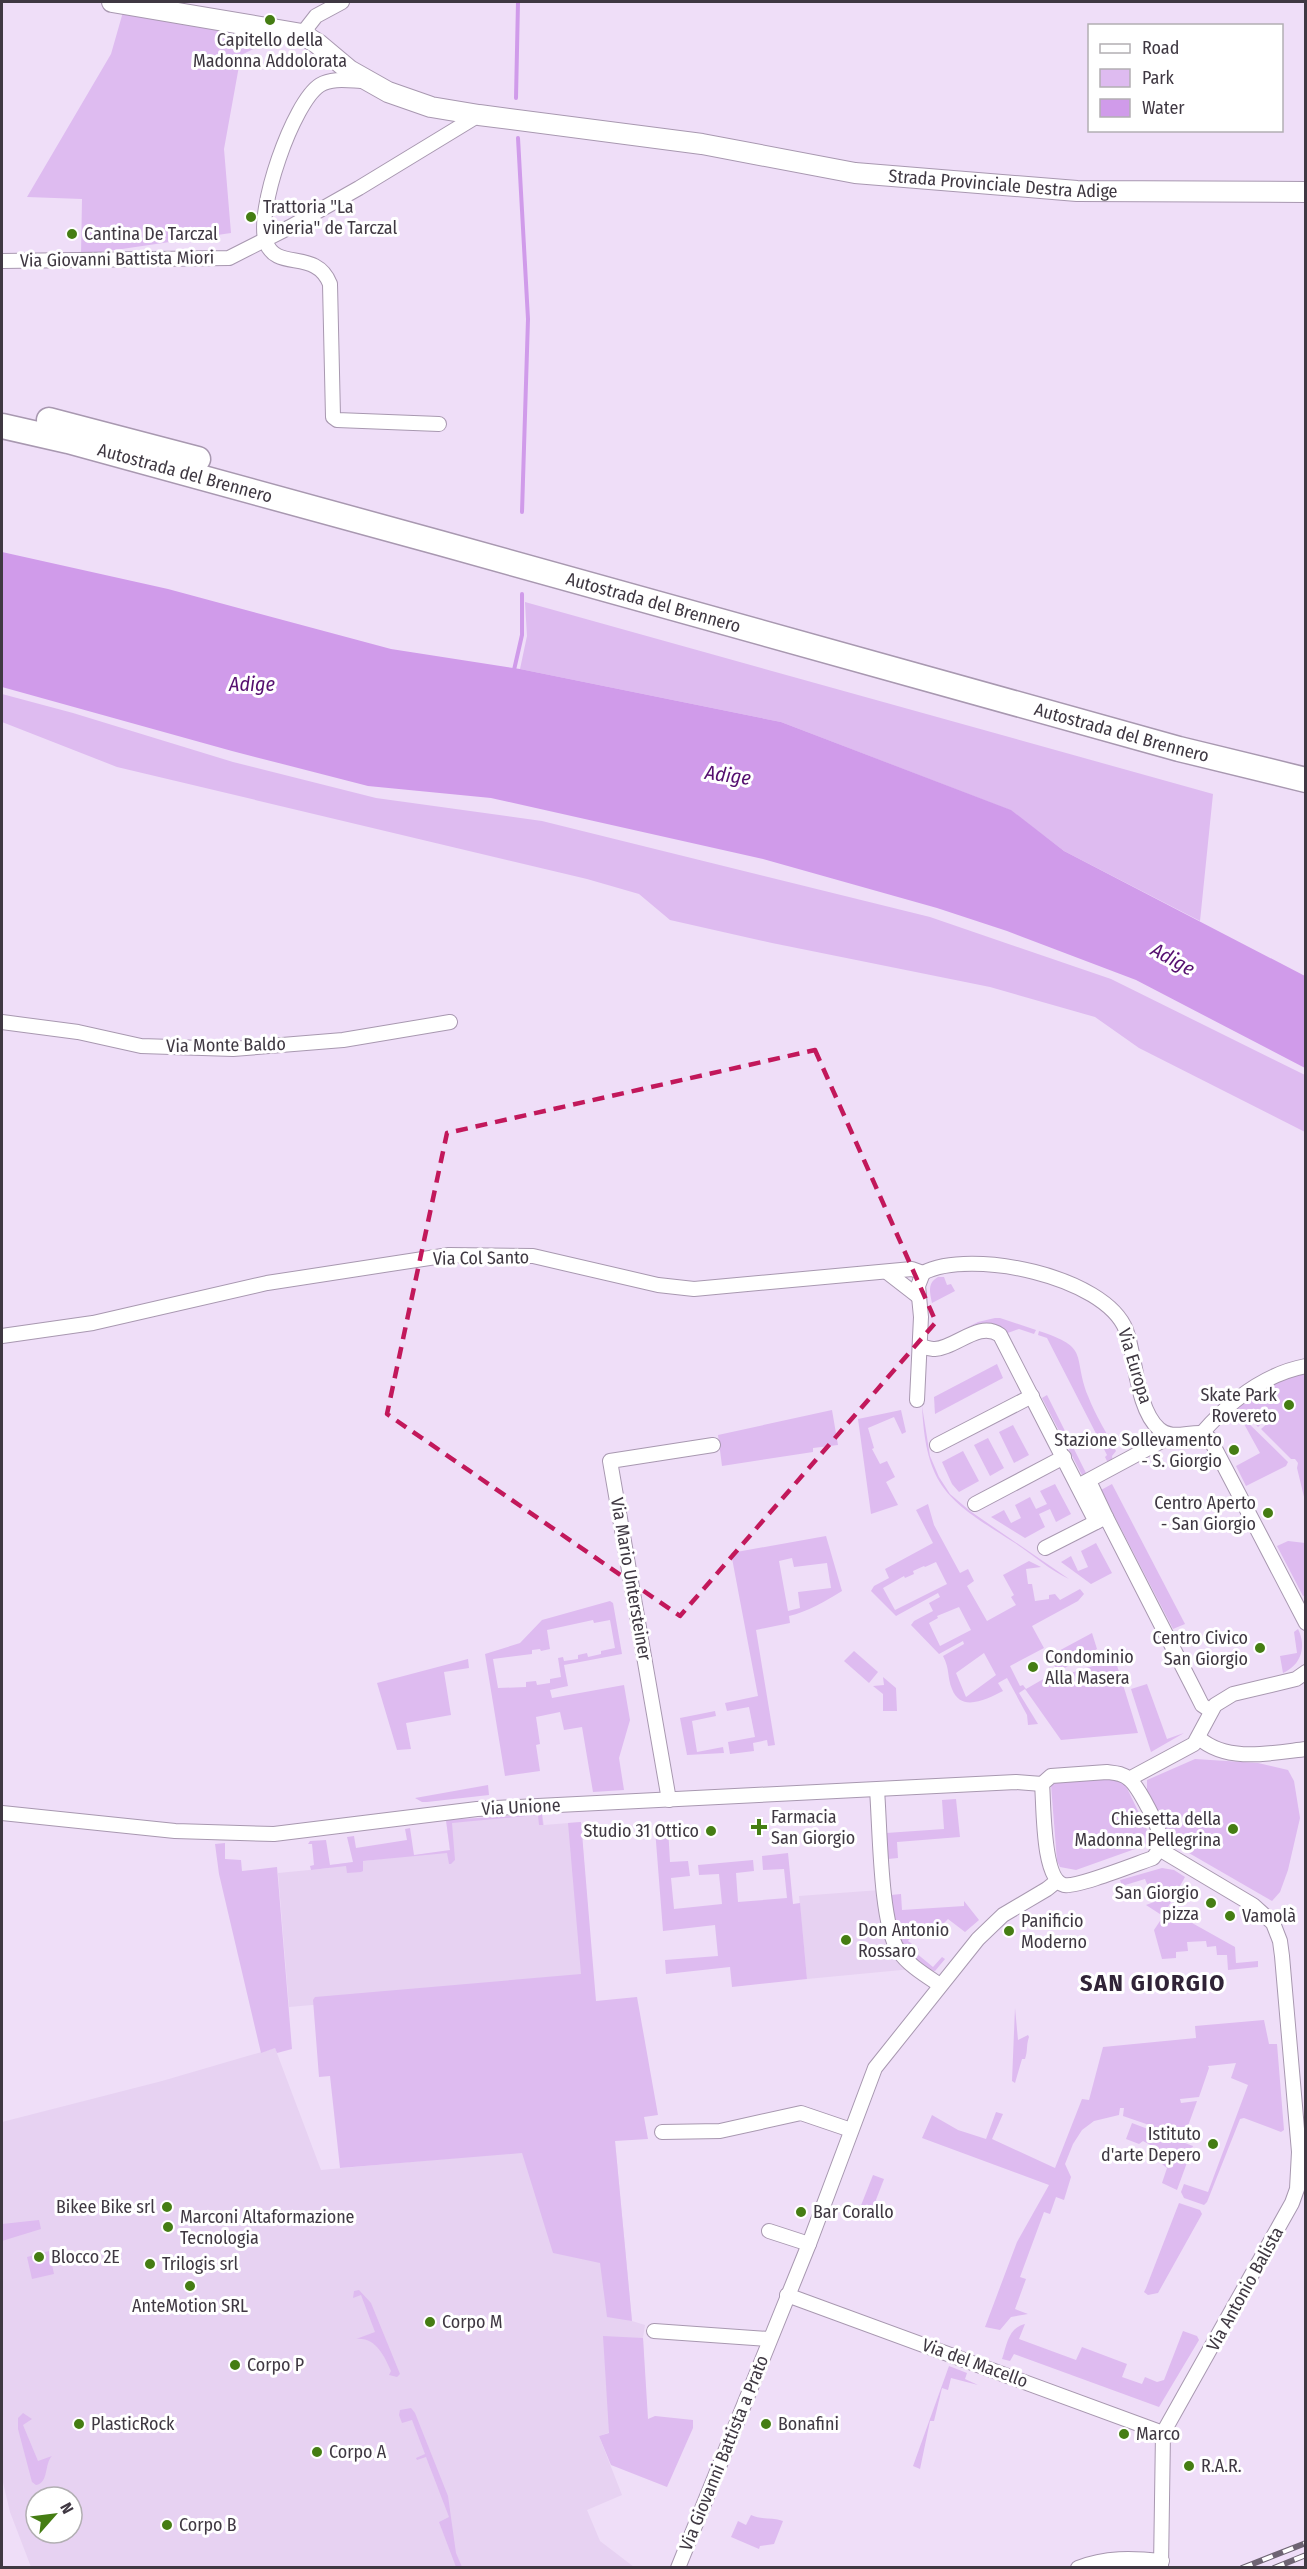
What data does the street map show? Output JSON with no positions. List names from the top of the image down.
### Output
{
  "streets": {
    "highway": ["Autostrada del Brennero"],
    "main road": ["Strada Provinciale Destra Adige"],
    "street": [
      "Via Giovanni Battista Miori",
      "Via Monte Baldo",
      "Via Col Santo",
      "Via Europa",
      "Via Mario Untersteiner",
      "Via Unione",
      "Via Antonio Balista",
      "Via del Macello",
      "Via Giovanni Battista a Prato"
    ]
  },
  "crossings": [
    ["Strada Provinciale Destra Adige", "Via Giovanni Battista Miori"],
    ["Via Col Santo", "Via Europa"],
    ["Via Mario Untersteiner", "Via Unione"],
    ["Via Unione", "Via Antonio Balista"],
    ["Via Unione", "Via Giovanni Battista a Prato"],
    ["Via Antonio Balista", "Via del Macello"],
    ["Via Antonio Balista", "Via Giovanni Battista a Prato"],
    ["Via del Macello", "Via Giovanni Battista a Prato"]
  ],
  "districts": ["SAN GIORGIO"],
  "water": ["Adige"],
  "places": {
    "other": [
      "Capitello della Madonna Addolorata",
      "Trattoria \"La vineria\" de Tarczal",
      "Cantina De Tarczal",
      "Skate Park Rovereto",
      "Stazione Sollevamento - S. Giorgio",
      "Centro Aperto - San Giorgio",
      "Centro Civico San Giorgio",
      "Condominio Alla Masera",
      "Chiesetta della Madonna Pellegrina",
      "Studio 31 Ottico",
      "San Giorgio pizza",
      "Vamolà",
      "Panificio Moderno",
      "Don Antonio Rossaro",
      "Istituto d'arte Depero",
      "Bikee Bike srl",
      "Bar Corallo",
      "Marconi Altaformazione Tecnologia",
      "Blocco 2E",
      "Trilogis srl",
      "AnteMotion SRL",
      "Corpo M",
      "Corpo P",
      "PlasticRock",
      "Bonafini",
      "Marco",
      "Corpo A",
      "R.A.R.",
      "Corpo B"
    ],
    "health": ["Farmacia San Giorgio"]
  },
  "legend": ["Road", "Park", "Water"],
  "north": "top right"
}
